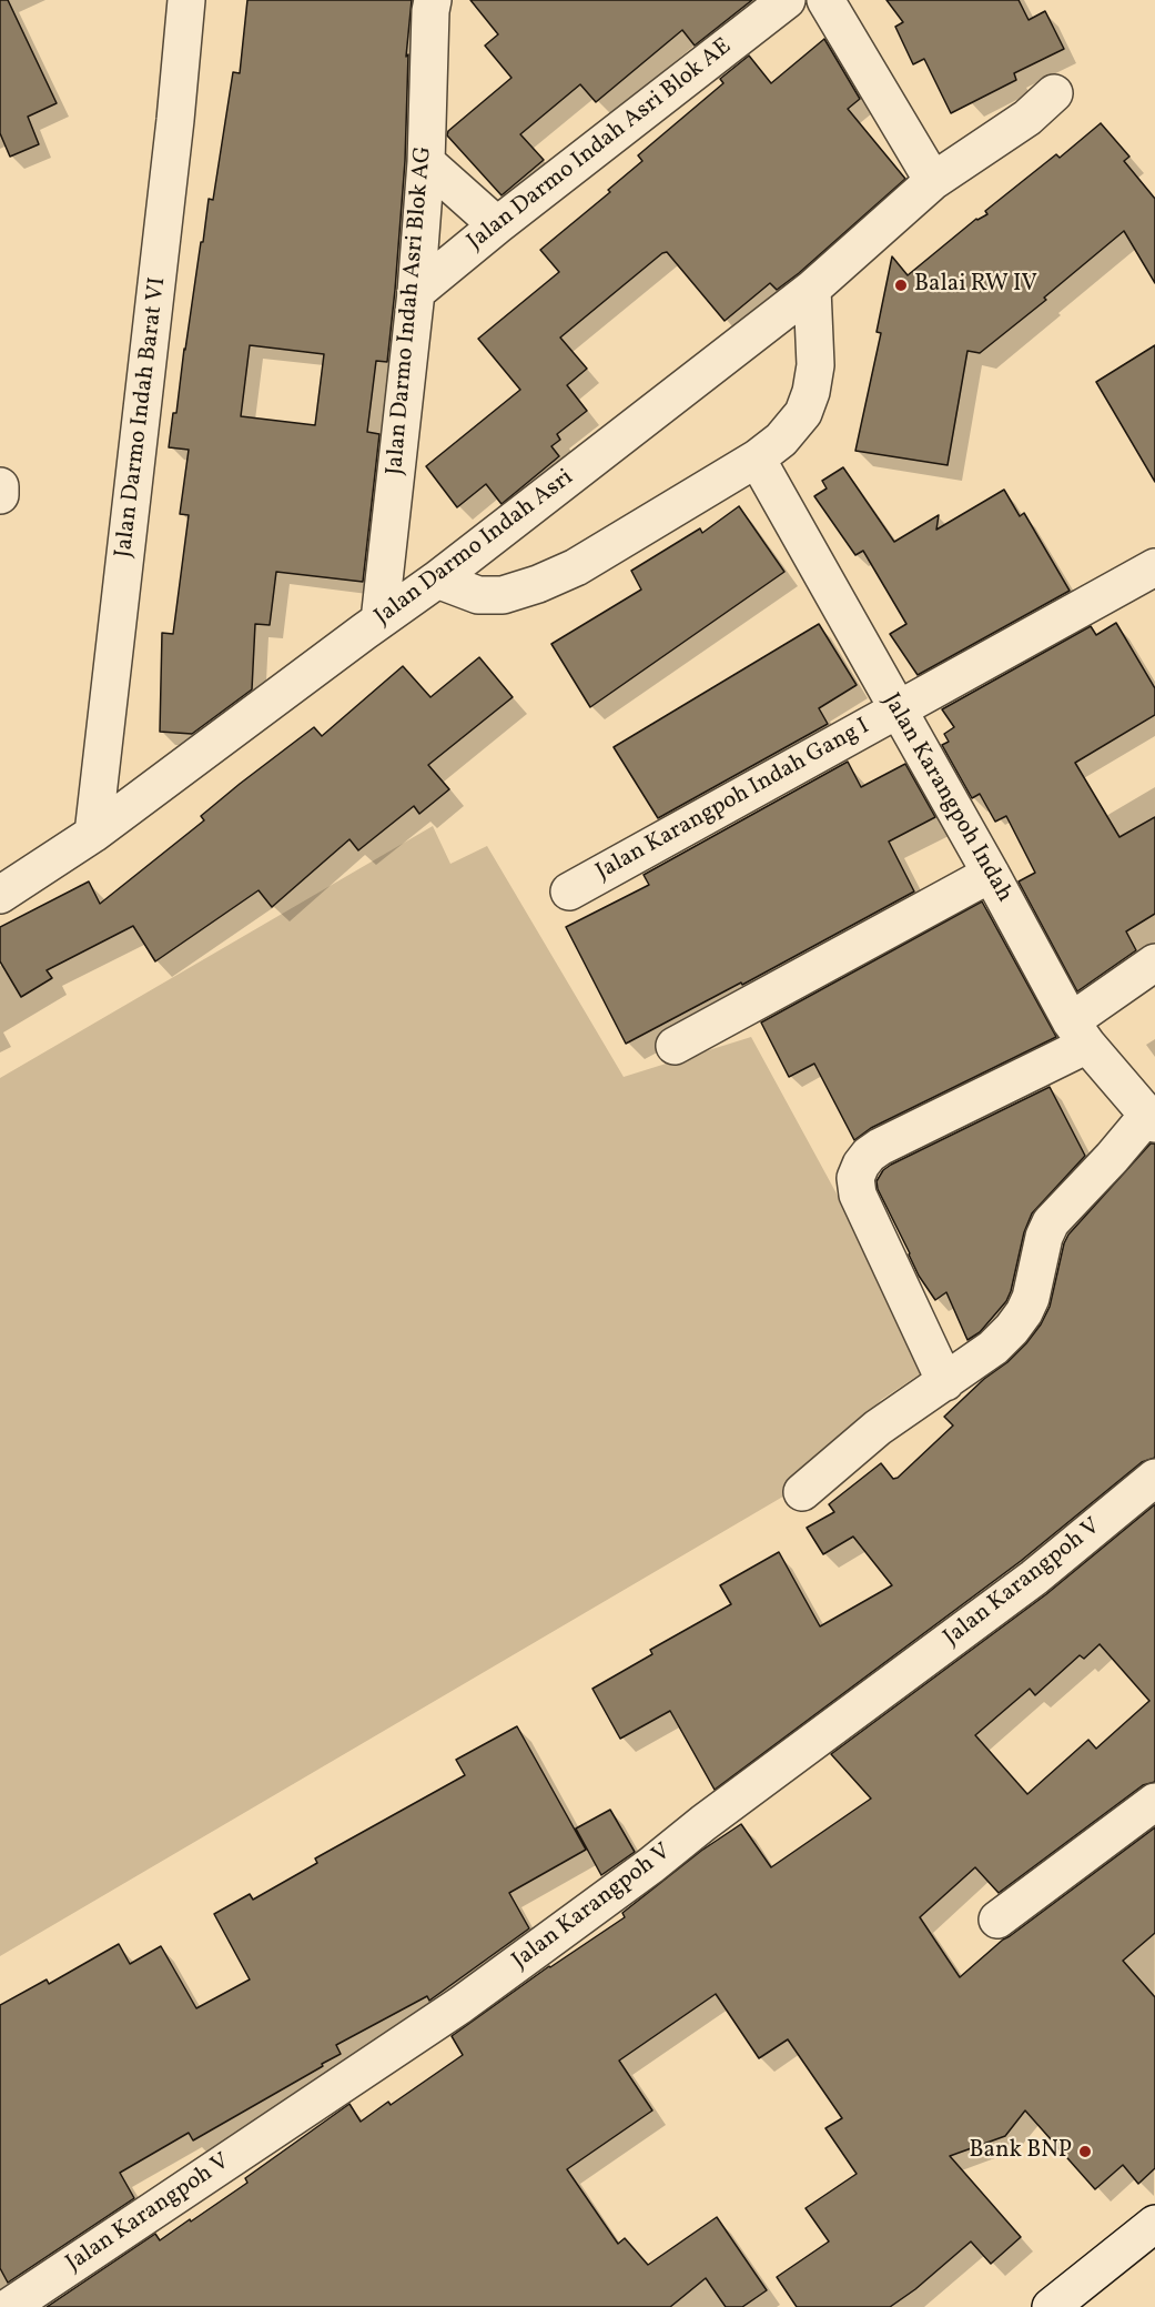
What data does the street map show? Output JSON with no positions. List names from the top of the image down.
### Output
{
  "streets": {
    "street": [
      "Jalan Darmo Indah Asri Blok AE",
      "Jalan Darmo Indah Asri Blok AG",
      "Jalan Darmo Indah Barat VI",
      "Jalan Darmo Indah Asri",
      "Jalan Karangpoh Indah",
      "Jalan Karangpoh Indah Gang I",
      "Jalan Karangpoh V"
    ]
  },
  "crossings": [
    ["Jalan Darmo Indah Asri Blok AE", "Jalan Darmo Indah Asri Blok AG"],
    ["Jalan Darmo Indah Asri Blok AG", "Jalan Darmo Indah Asri"],
    ["Jalan Darmo Indah Barat VI", "Jalan Darmo Indah Asri"],
    ["Jalan Karangpoh Indah", "Jalan Karangpoh Indah Gang I"]
  ],
  "places": ["Balai RW IV", "Bank BNP"]
}
